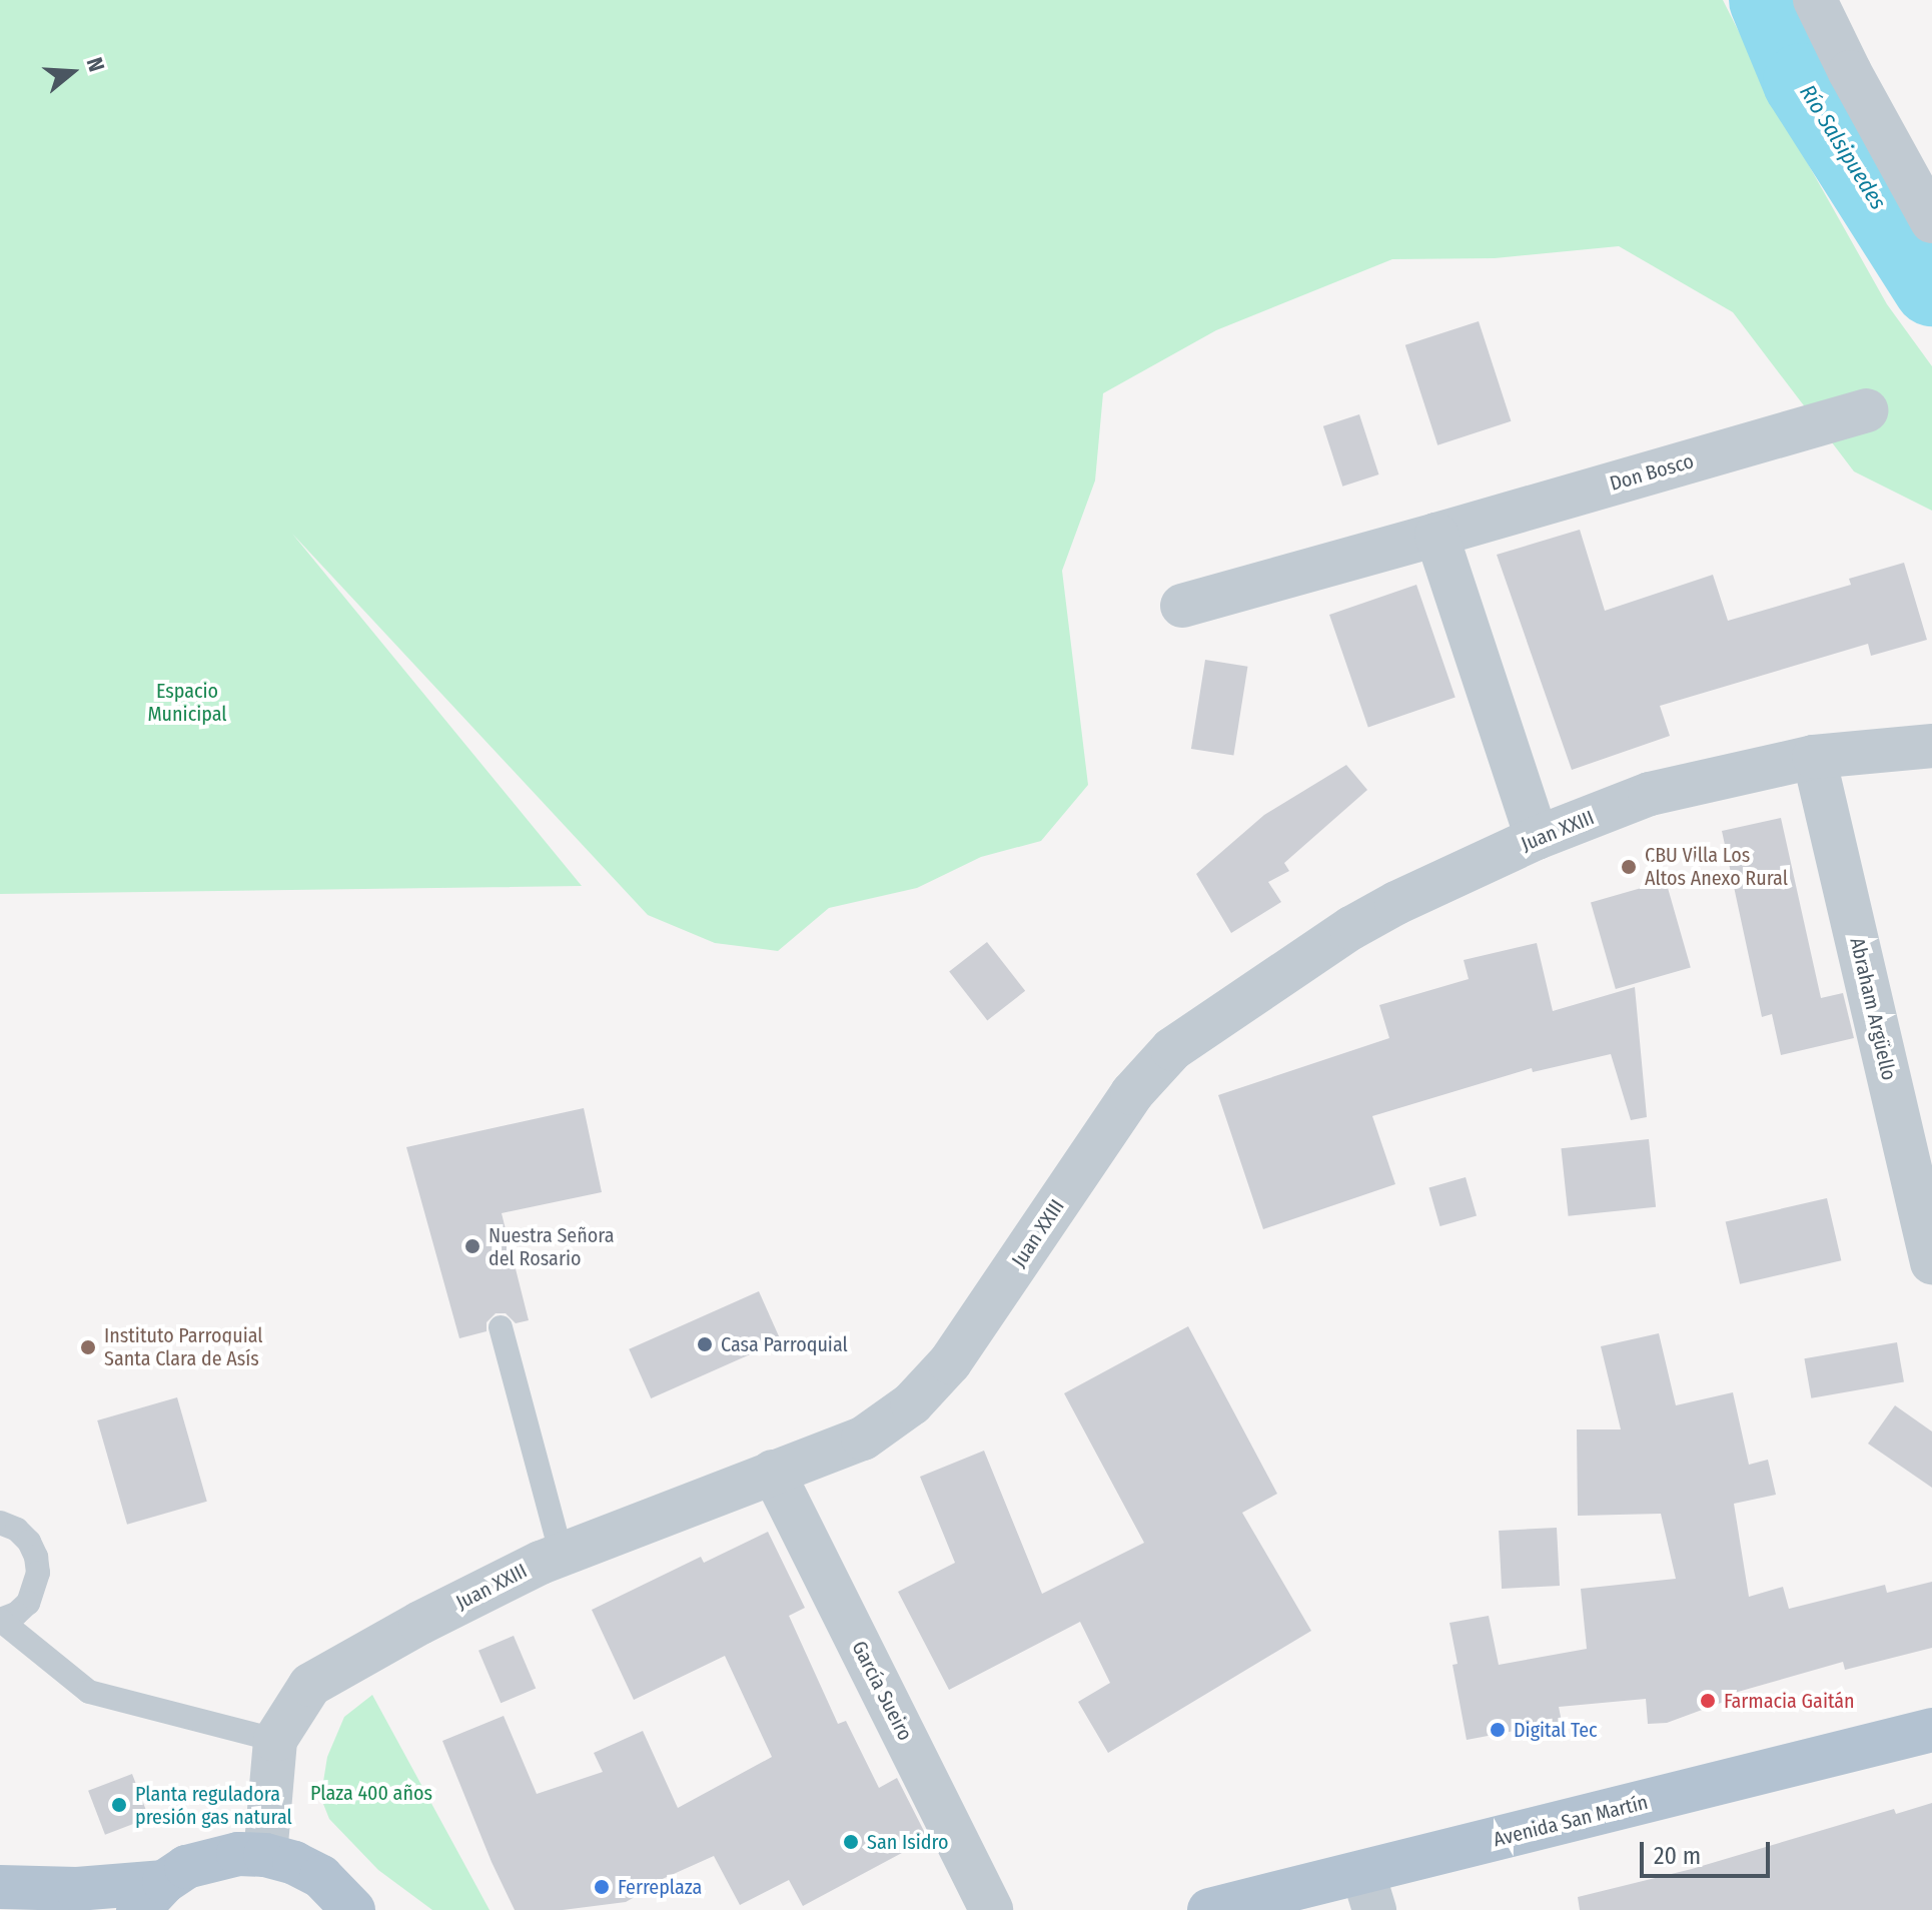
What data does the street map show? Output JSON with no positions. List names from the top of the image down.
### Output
{
  "streets": {
    "main road": ["Avenida San Martín"],
    "street": [
      "Don Bosco",
      "Juan XXIII",
      "Abraham Argüello",
      "García Sueiro"
    ]
  },
  "crossings": [
    ["Juan XXIII", "Abraham Argüello"],
    ["Juan XXIII", "García Sueiro"]
  ],
  "water": ["Río Salsipuedes"],
  "parks": ["Espacio Municipal", "Plaza 400 años"],
  "places": [
    "CBU Villa Los Altos Anexo Rural",
    "Nuestra Señora del Rosario",
    "Casa Parroquial",
    "Instituto Parroquial Santa Clara de Asís",
    "Farmacia Gaitán",
    "Digital Tec",
    "Planta reguladora presión gas natural",
    "San Isidro",
    "Ferreplaza"
  ],
  "scale_bar": "20 m",
  "north": "right"
}
